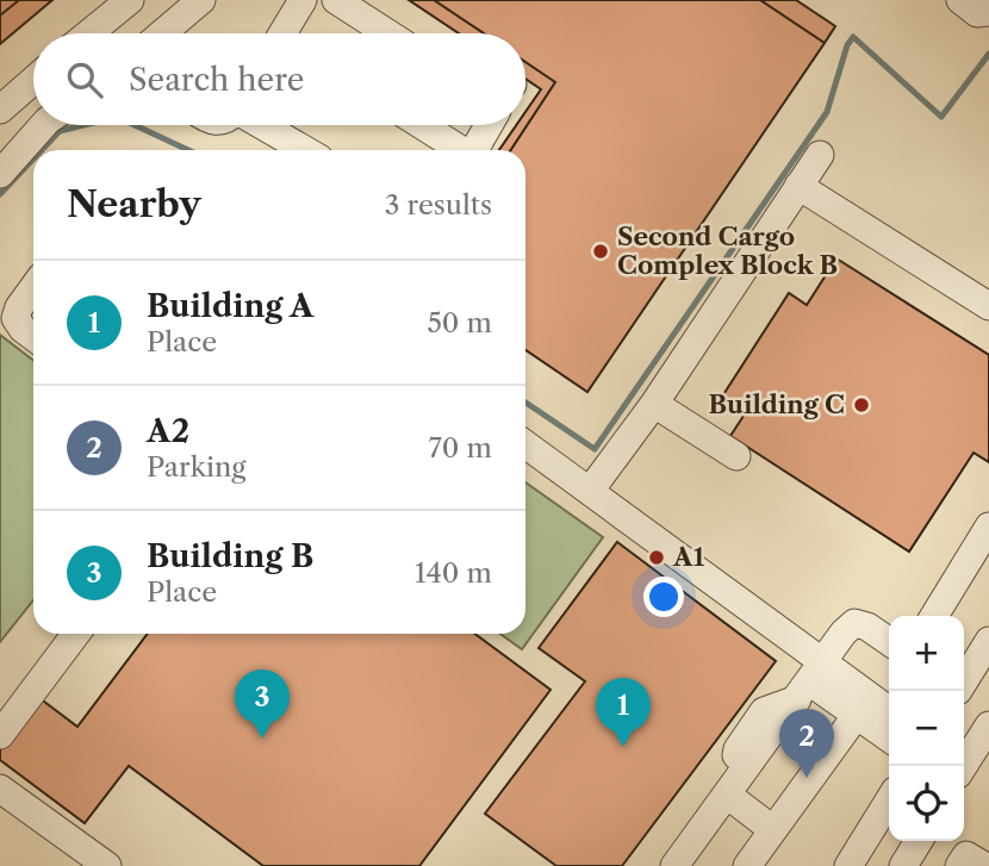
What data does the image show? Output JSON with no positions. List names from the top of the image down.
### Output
{
  "places": ["Second Cargo Complex Block B", "Building C", "A1"],
  "page": {
    "search": "Search here",
    "heading": ["Nearby", "3 results"],
    "list": [
      {
        "mark": "1",
        "name": "Building A",
        "note": "Place",
        "value": "50 m"
      },
      {
        "mark": "2",
        "name": "A2",
        "note": "Parking",
        "value": "70 m"
      },
      {
        "mark": "3",
        "name": "Building B",
        "note": "Place",
        "value": "140 m"
      }
    ],
    "map_buttons": ["+", "−"],
    "pins": ["3", "1", "2"]
  }
}
